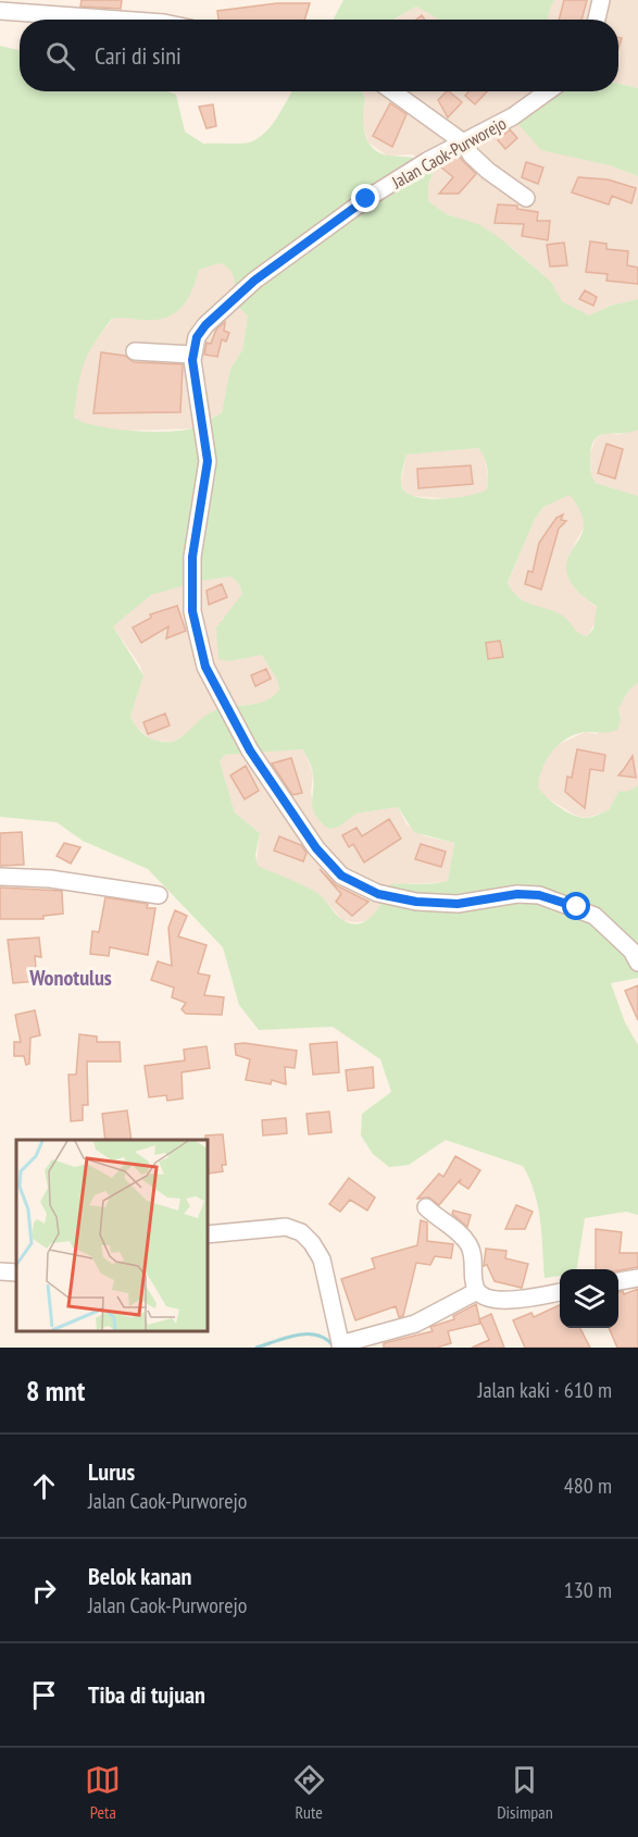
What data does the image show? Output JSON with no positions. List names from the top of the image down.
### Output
{
  "streets": {
    "street": ["Jalan Caok-Purworejo"]
  },
  "districts": ["Wonotulus"],
  "page": {
    "search": "Cari di sini",
    "heading": ["8 mnt", "Jalan kaki · 610 m"],
    "list": [
      ["Lurus", "Jalan Caok-Purworejo", "480 m"],
      ["Belok kanan", "Jalan Caok-Purworejo", "130 m"],
      "Tiba di tujuan"
    ],
    "nav": ["Peta", "Rute", "Disimpan"]
  }
}
